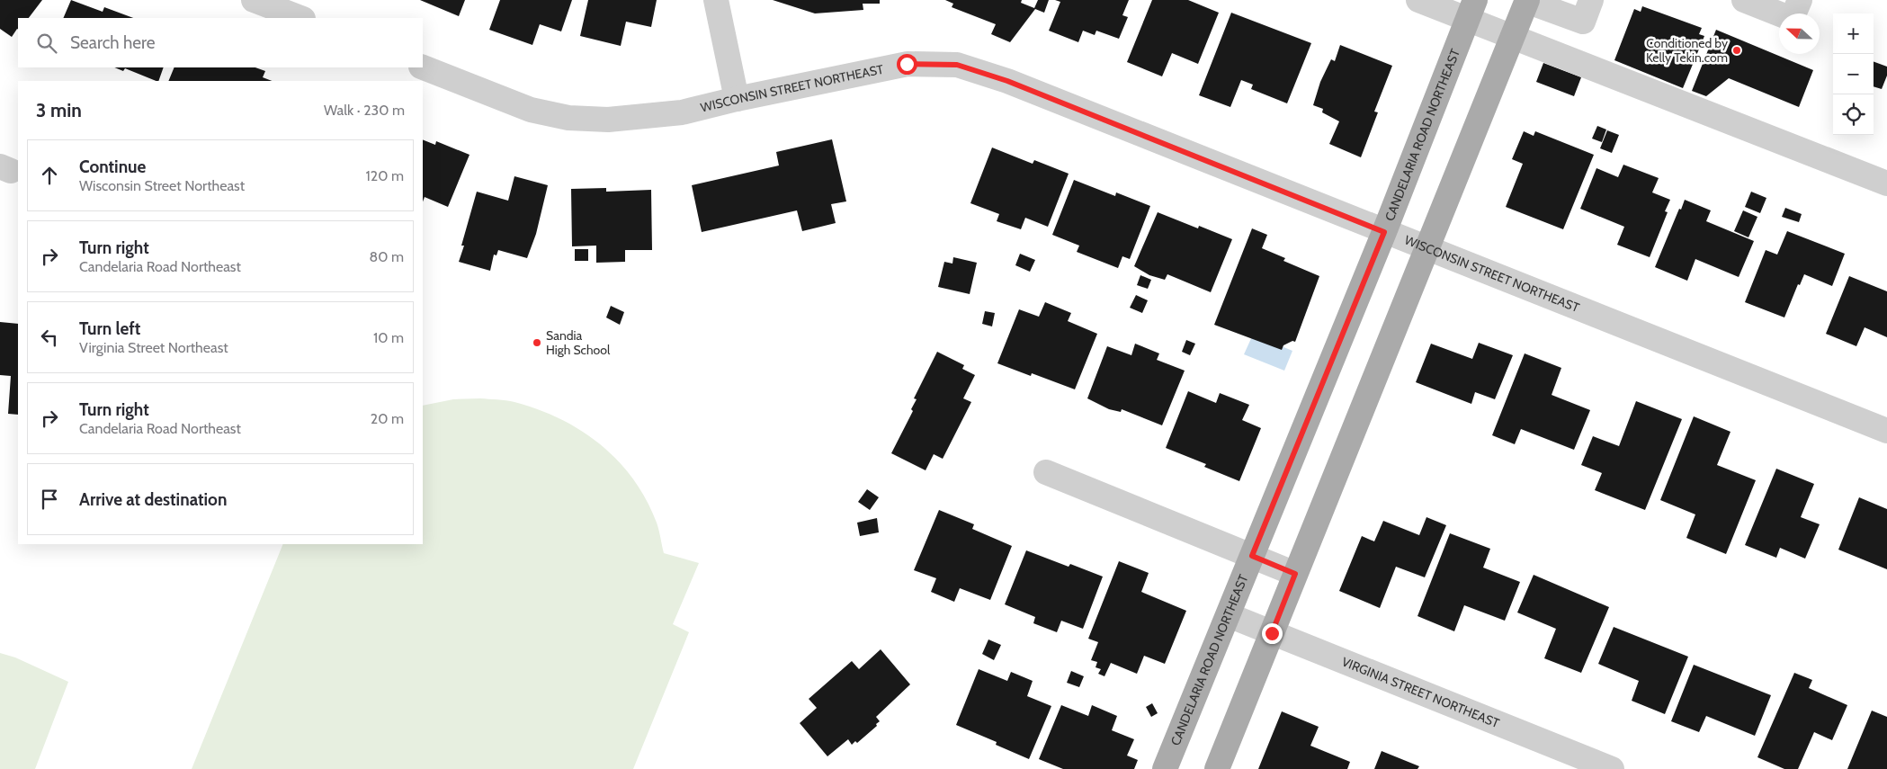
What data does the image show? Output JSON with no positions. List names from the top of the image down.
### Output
{
  "streets": {
    "main road": ["CANDELARIA ROAD NORTHEAST"],
    "street": ["WISCONSIN STREET NORTHEAST", "VIRGINIA STREET NORTHEAST"]
  },
  "crossings": [
    ["WISCONSIN STREET NORTHEAST", "CANDELARIA ROAD NORTHEAST"],
    ["CANDELARIA ROAD NORTHEAST", "VIRGINIA STREET NORTHEAST"]
  ],
  "places": ["Conditioned by Kelly Tekin.com", "Sandia High School"],
  "north": "left",
  "page": {
    "map_buttons": ["+", "−"],
    "search": "Search here",
    "heading": ["3 min", "Walk · 230 m"],
    "list": [
      ["Continue", "Wisconsin Street Northeast", "120 m"],
      ["Turn right", "Candelaria Road Northeast", "80 m"],
      ["Turn left", "Virginia Street Northeast", "10 m"],
      ["Turn right", "Candelaria Road Northeast", "20 m"],
      "Arrive at destination"
    ]
  }
}
